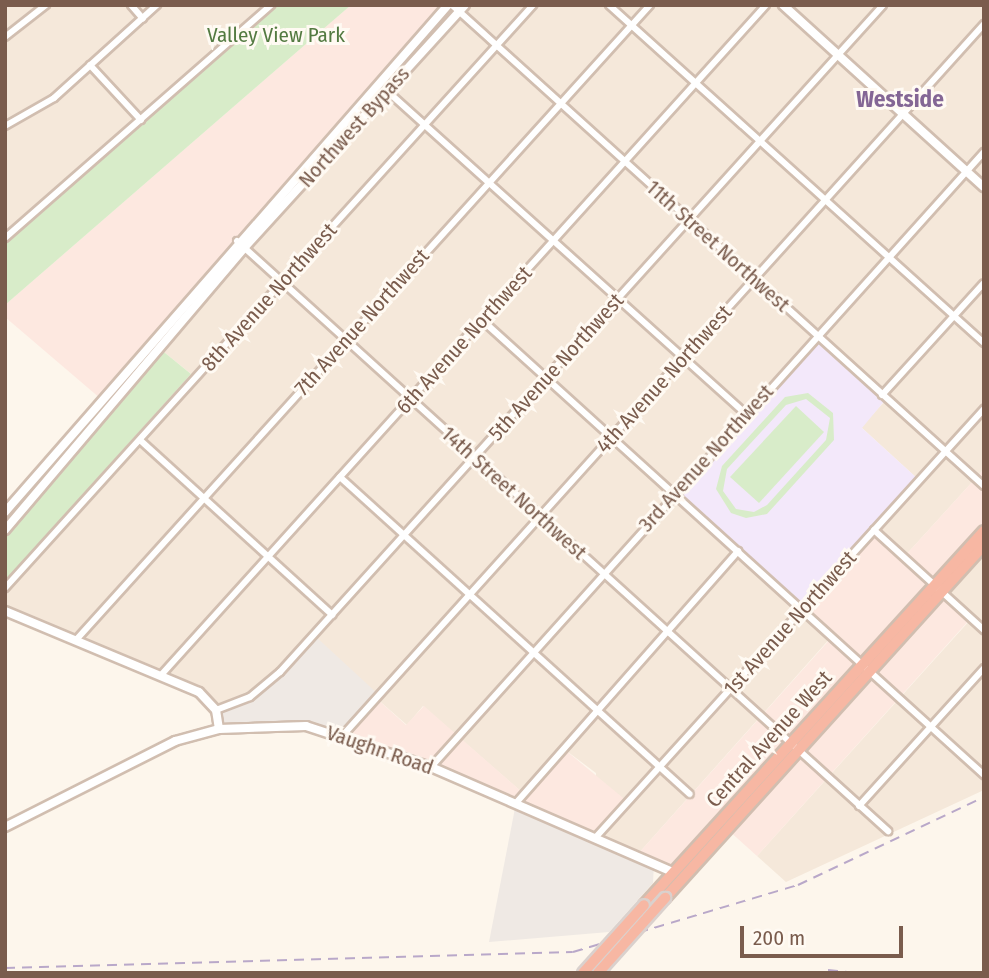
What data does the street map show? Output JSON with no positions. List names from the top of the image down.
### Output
{
  "streets": {
    "highway": ["Central Avenue West"],
    "main road": ["Northwest Bypass", "Vaughn Road"],
    "street": [
      "11th Street Northwest",
      "8th Avenue Northwest",
      "7th Avenue Northwest",
      "6th Avenue Northwest",
      "5th Avenue Northwest",
      "4th Avenue Northwest",
      "3rd Avenue Northwest",
      "14th Street Northwest",
      "1st Avenue Northwest"
    ]
  },
  "crossings": [
    ["Northwest Bypass", "11th Street Northwest"],
    ["Northwest Bypass", "14th Street Northwest"],
    ["11th Street Northwest", "8th Avenue Northwest"],
    ["11th Street Northwest", "7th Avenue Northwest"],
    ["11th Street Northwest", "6th Avenue Northwest"],
    ["11th Street Northwest", "5th Avenue Northwest"],
    ["11th Street Northwest", "4th Avenue Northwest"],
    ["11th Street Northwest", "3rd Avenue Northwest"],
    ["11th Street Northwest", "1st Avenue Northwest"],
    ["8th Avenue Northwest", "14th Street Northwest"],
    ["7th Avenue Northwest", "14th Street Northwest"],
    ["6th Avenue Northwest", "14th Street Northwest"],
    ["5th Avenue Northwest", "14th Street Northwest"],
    ["4th Avenue Northwest", "14th Street Northwest"],
    ["4th Avenue Northwest", "Vaughn Road"],
    ["3rd Avenue Northwest", "14th Street Northwest"],
    ["3rd Avenue Northwest", "Vaughn Road"],
    ["14th Street Northwest", "1st Avenue Northwest"],
    ["14th Street Northwest", "Central Avenue West"],
    ["1st Avenue Northwest", "Vaughn Road"],
    ["Central Avenue West", "Vaughn Road"]
  ],
  "districts": ["Westside"],
  "parks": ["Valley View Park"],
  "scale_bar": "200 m"
}
